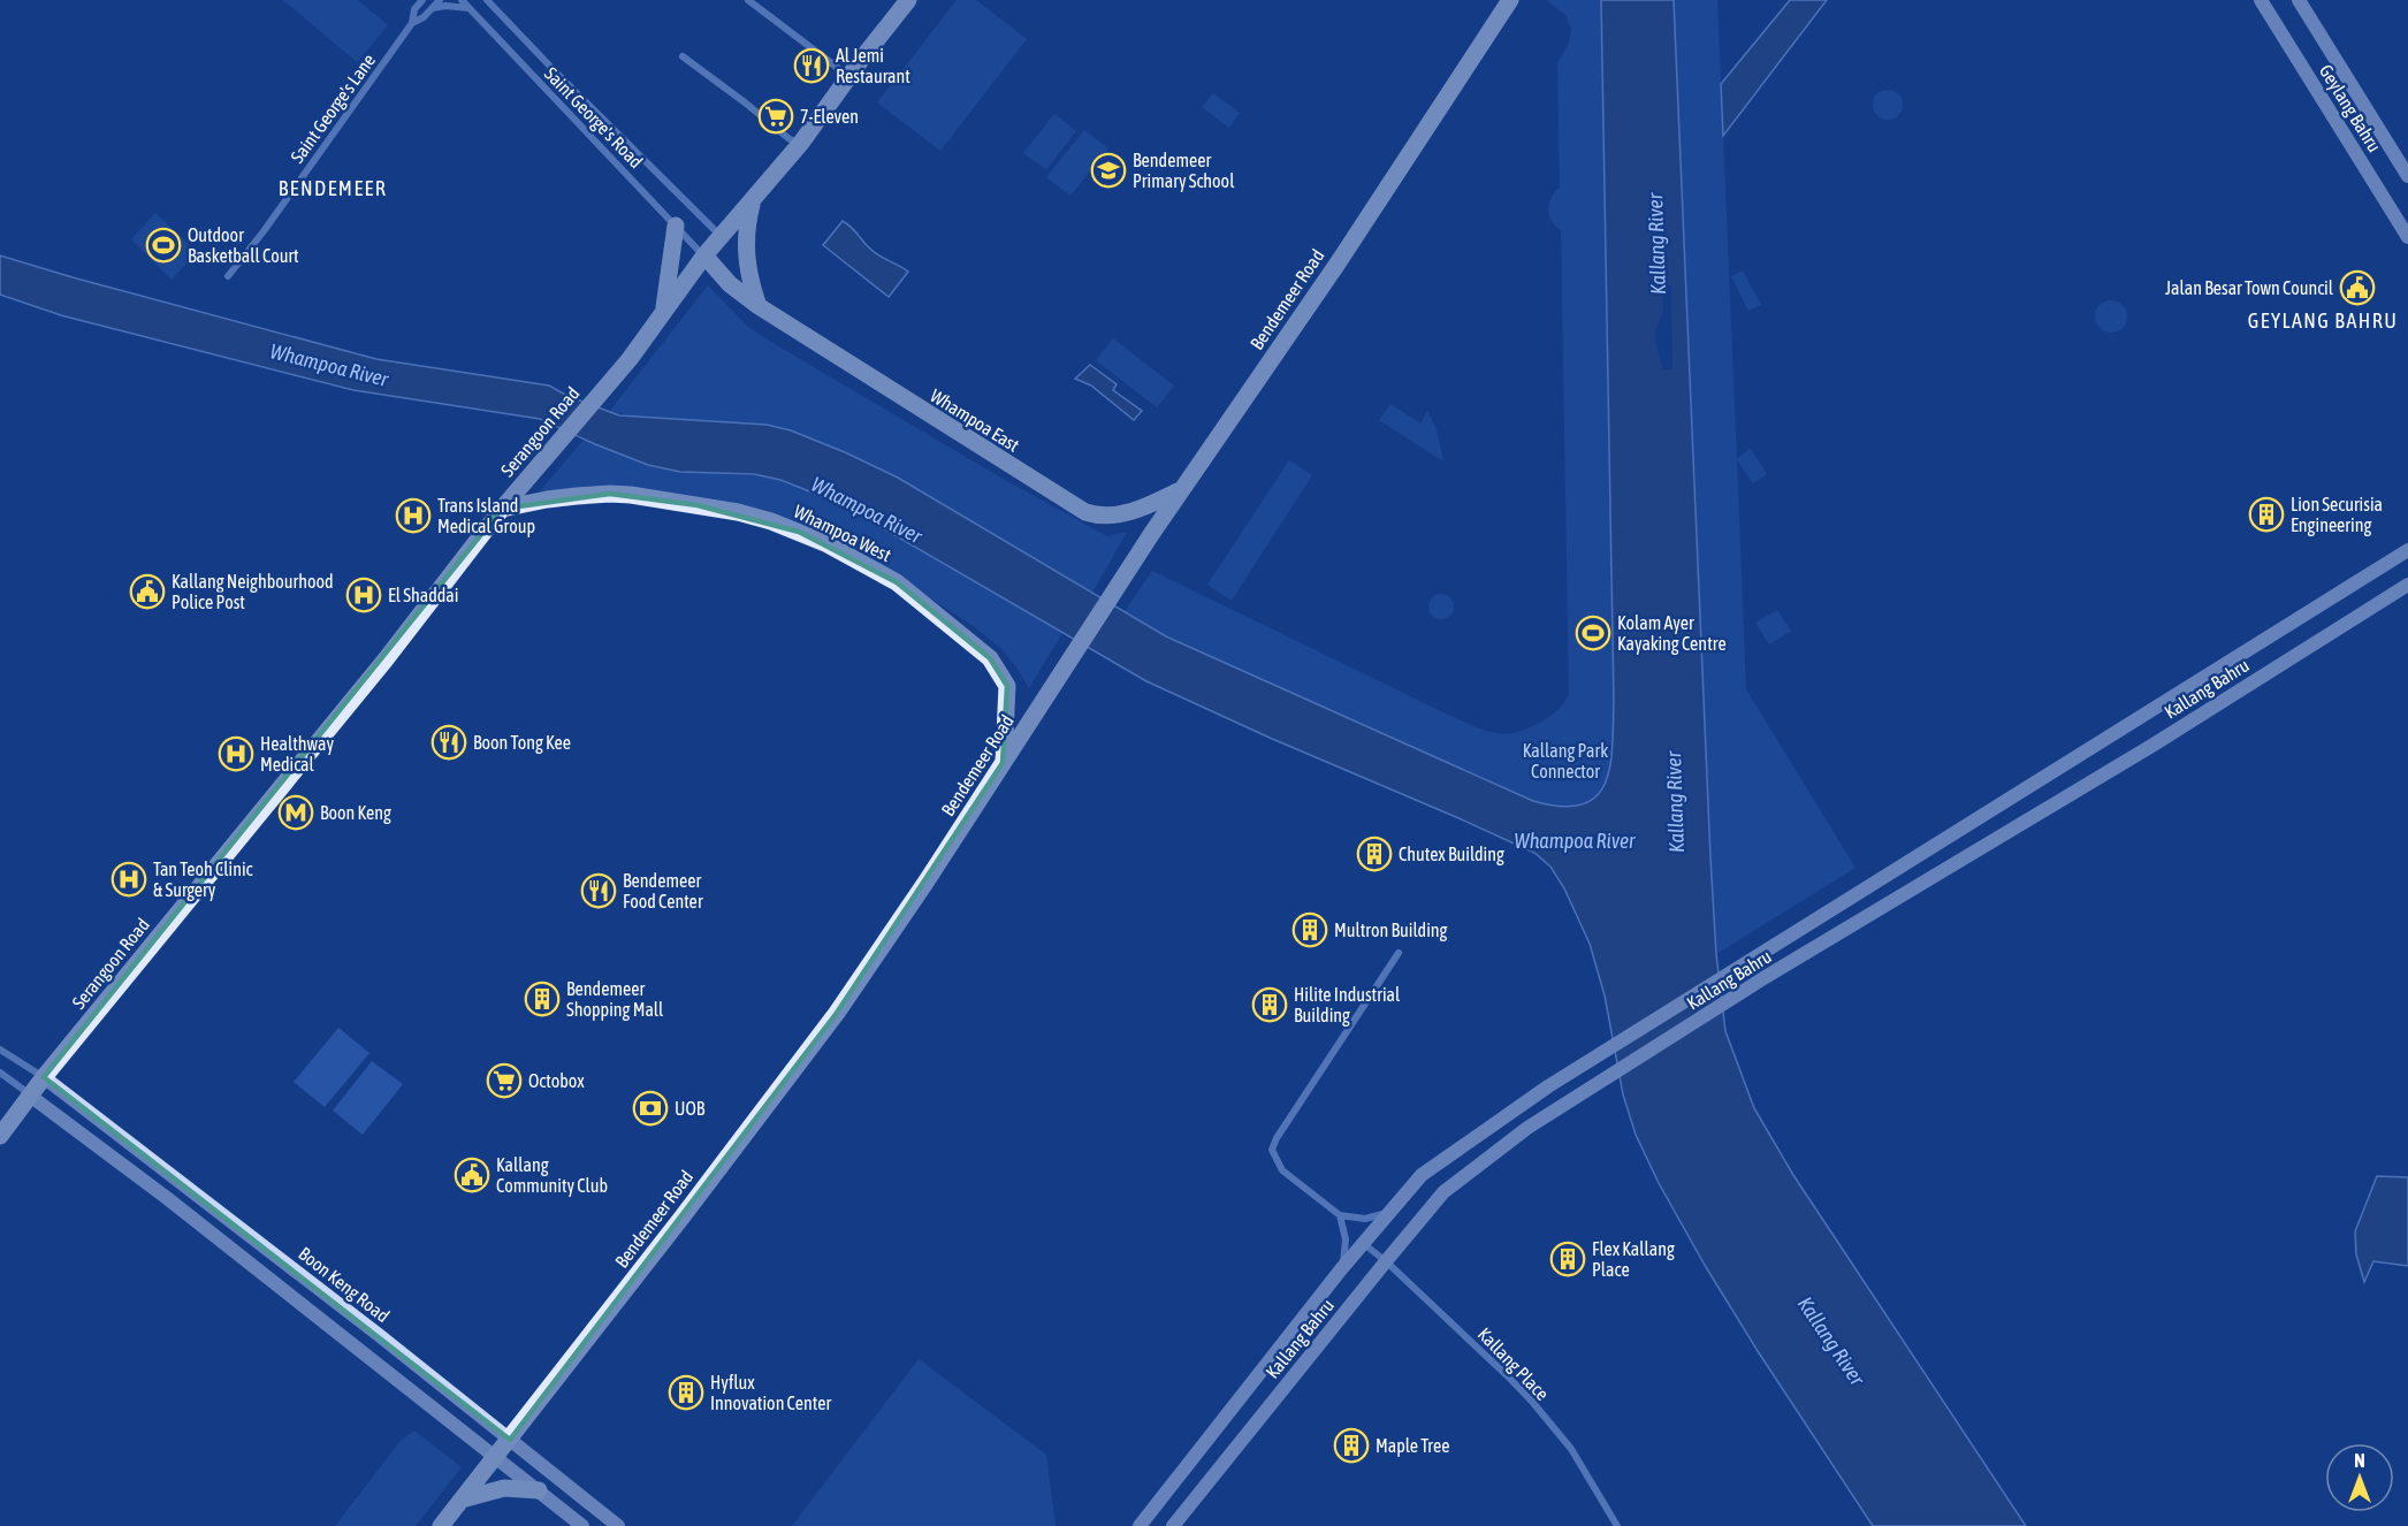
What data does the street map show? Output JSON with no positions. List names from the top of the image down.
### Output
{
  "streets": {
    "main road": [
      "Geylang Bahru",
      "Bendemeer Road",
      "Whampoa East",
      "Serangoon Road",
      "Whampoa West",
      "Kallang Bahru",
      "Boon Keng Road"
    ],
    "street": ["Saint George's Lane", "Saint George's Road", "Kallang Place"]
  },
  "crossings": [
    ["Saint George's Road", "Whampoa East"],
    ["Saint George's Road", "Serangoon Road"],
    ["Bendemeer Road", "Whampoa East"],
    ["Bendemeer Road", "Whampoa West"],
    ["Bendemeer Road", "Boon Keng Road"],
    ["Whampoa East", "Serangoon Road"],
    ["Serangoon Road", "Whampoa West"],
    ["Serangoon Road", "Boon Keng Road"],
    ["Kallang Bahru", "Kallang Place"]
  ],
  "districts": ["BENDEMEER", "GEYLANG BAHRU"],
  "water": ["Kallang River", "Whampoa River"],
  "parks": ["Kallang Park Connector"],
  "places": {
    "restaurant": ["Al Jemi Restaurant", "Boon Tong Kee", "Bendemeer Food Center"],
    "supermarket": ["7-Eleven", "Octobox"],
    "school or university": ["Bendemeer Primary School"],
    "sports": ["Outdoor Basketball Court", "Kolam Ayer Kayaking Centre"],
    "public building": ["Jalan Besar Town Council", "Kallang Neighbourhood Police Post", "Kallang Community Club"],
    "building": [
      "Lion Securisia Engineering",
      "Chutex Building",
      "Multron Building",
      "Bendemeer Shopping Mall",
      "Hilite Industrial Building",
      "Flex Kallang Place",
      "Hyflux Innovation Center",
      "Maple Tree"
    ],
    "hospital": [
      "Trans Island Medical Group",
      "El Shaddai",
      "Healthway Medical",
      "Tan Teoh Clinic & Surgery"
    ],
    "metro station": ["Boon Keng"],
    "bank": ["UOB"]
  },
  "north": "top"
}
